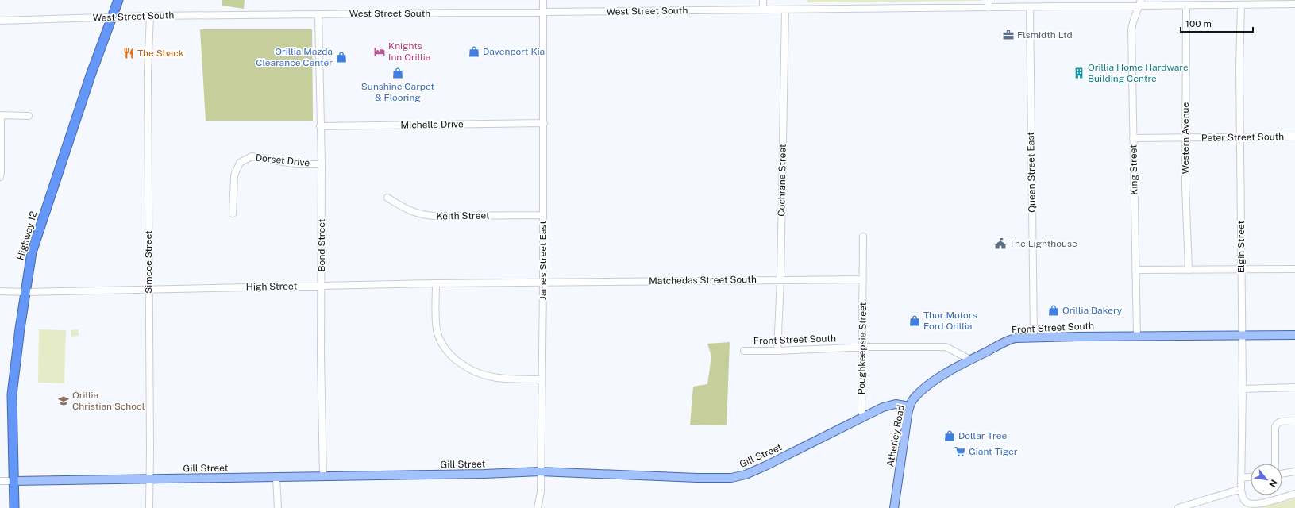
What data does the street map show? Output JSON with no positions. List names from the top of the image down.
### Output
{
  "streets": {
    "highway": ["Highway 12"],
    "main road": ["Front Street South", "Atherley Road", "Gill Street"],
    "street": [
      "West Street South",
      "MIchelle Drive",
      "Peter Street South",
      "Western Avenue",
      "Dorset Drive",
      "King Street",
      "Queen Street East",
      "Cochrane Street",
      "Keith Street",
      "Bond Street",
      "Elgin Street",
      "James Street East",
      "Simcoe Street",
      "Matchedas Street South",
      "High Street",
      "Poughkeepsie Street"
    ]
  },
  "crossings": [
    ["West Street South", "Western Avenue"],
    ["West Street South", "King Street"],
    ["West Street South", "Queen Street East"],
    ["West Street South", "Cochrane Street"],
    ["West Street South", "Highway 12"],
    ["West Street South", "Bond Street"],
    ["West Street South", "Elgin Street"],
    ["West Street South", "James Street East"],
    ["West Street South", "Simcoe Street"],
    ["MIchelle Drive", "Bond Street"],
    ["MIchelle Drive", "James Street East"],
    ["Peter Street South", "Western Avenue"],
    ["Peter Street South", "King Street"],
    ["Peter Street South", "Elgin Street"],
    ["Dorset Drive", "Bond Street"],
    ["King Street", "Front Street South"],
    ["Queen Street East", "Front Street South"],
    ["Cochrane Street", "Matchedas Street South"],
    ["Cochrane Street", "Front Street South"],
    ["Keith Street", "James Street East"],
    ["Highway 12", "High Street"],
    ["Highway 12", "Gill Street"],
    ["Bond Street", "High Street"],
    ["Bond Street", "Gill Street"],
    ["Elgin Street", "Front Street South"],
    ["James Street East", "Matchedas Street South"],
    ["James Street East", "High Street"],
    ["James Street East", "Gill Street"],
    ["Simcoe Street", "High Street"],
    ["Simcoe Street", "Gill Street"],
    ["Matchedas Street South", "High Street"],
    ["Matchedas Street South", "Poughkeepsie Street"],
    ["Front Street South", "Poughkeepsie Street"],
    ["Front Street South", "Atherley Road"],
    ["Poughkeepsie Street", "Gill Street"],
    ["Atherley Road", "Gill Street"]
  ],
  "places": {
    "office": ["Flsmidth Ltd"],
    "hotel": ["Knights Inn Orillia"],
    "shop": [
      "Davenport Kia",
      "Orillia Mazda Clearance Center",
      "Sunshine Carpet & Flooring",
      "Orillia Bakery",
      "Thor Motors Ford Orillia",
      "Dollar Tree"
    ],
    "restaurant": ["The Shack"],
    "building": ["Orillia Home Hardware Building Centre"],
    "public building": ["The Lighthouse"],
    "school or university": ["Orillia Christian School"],
    "supermarket": ["Giant Tiger"]
  },
  "scale_bar": "100 m",
  "north": "bottom right"
}
